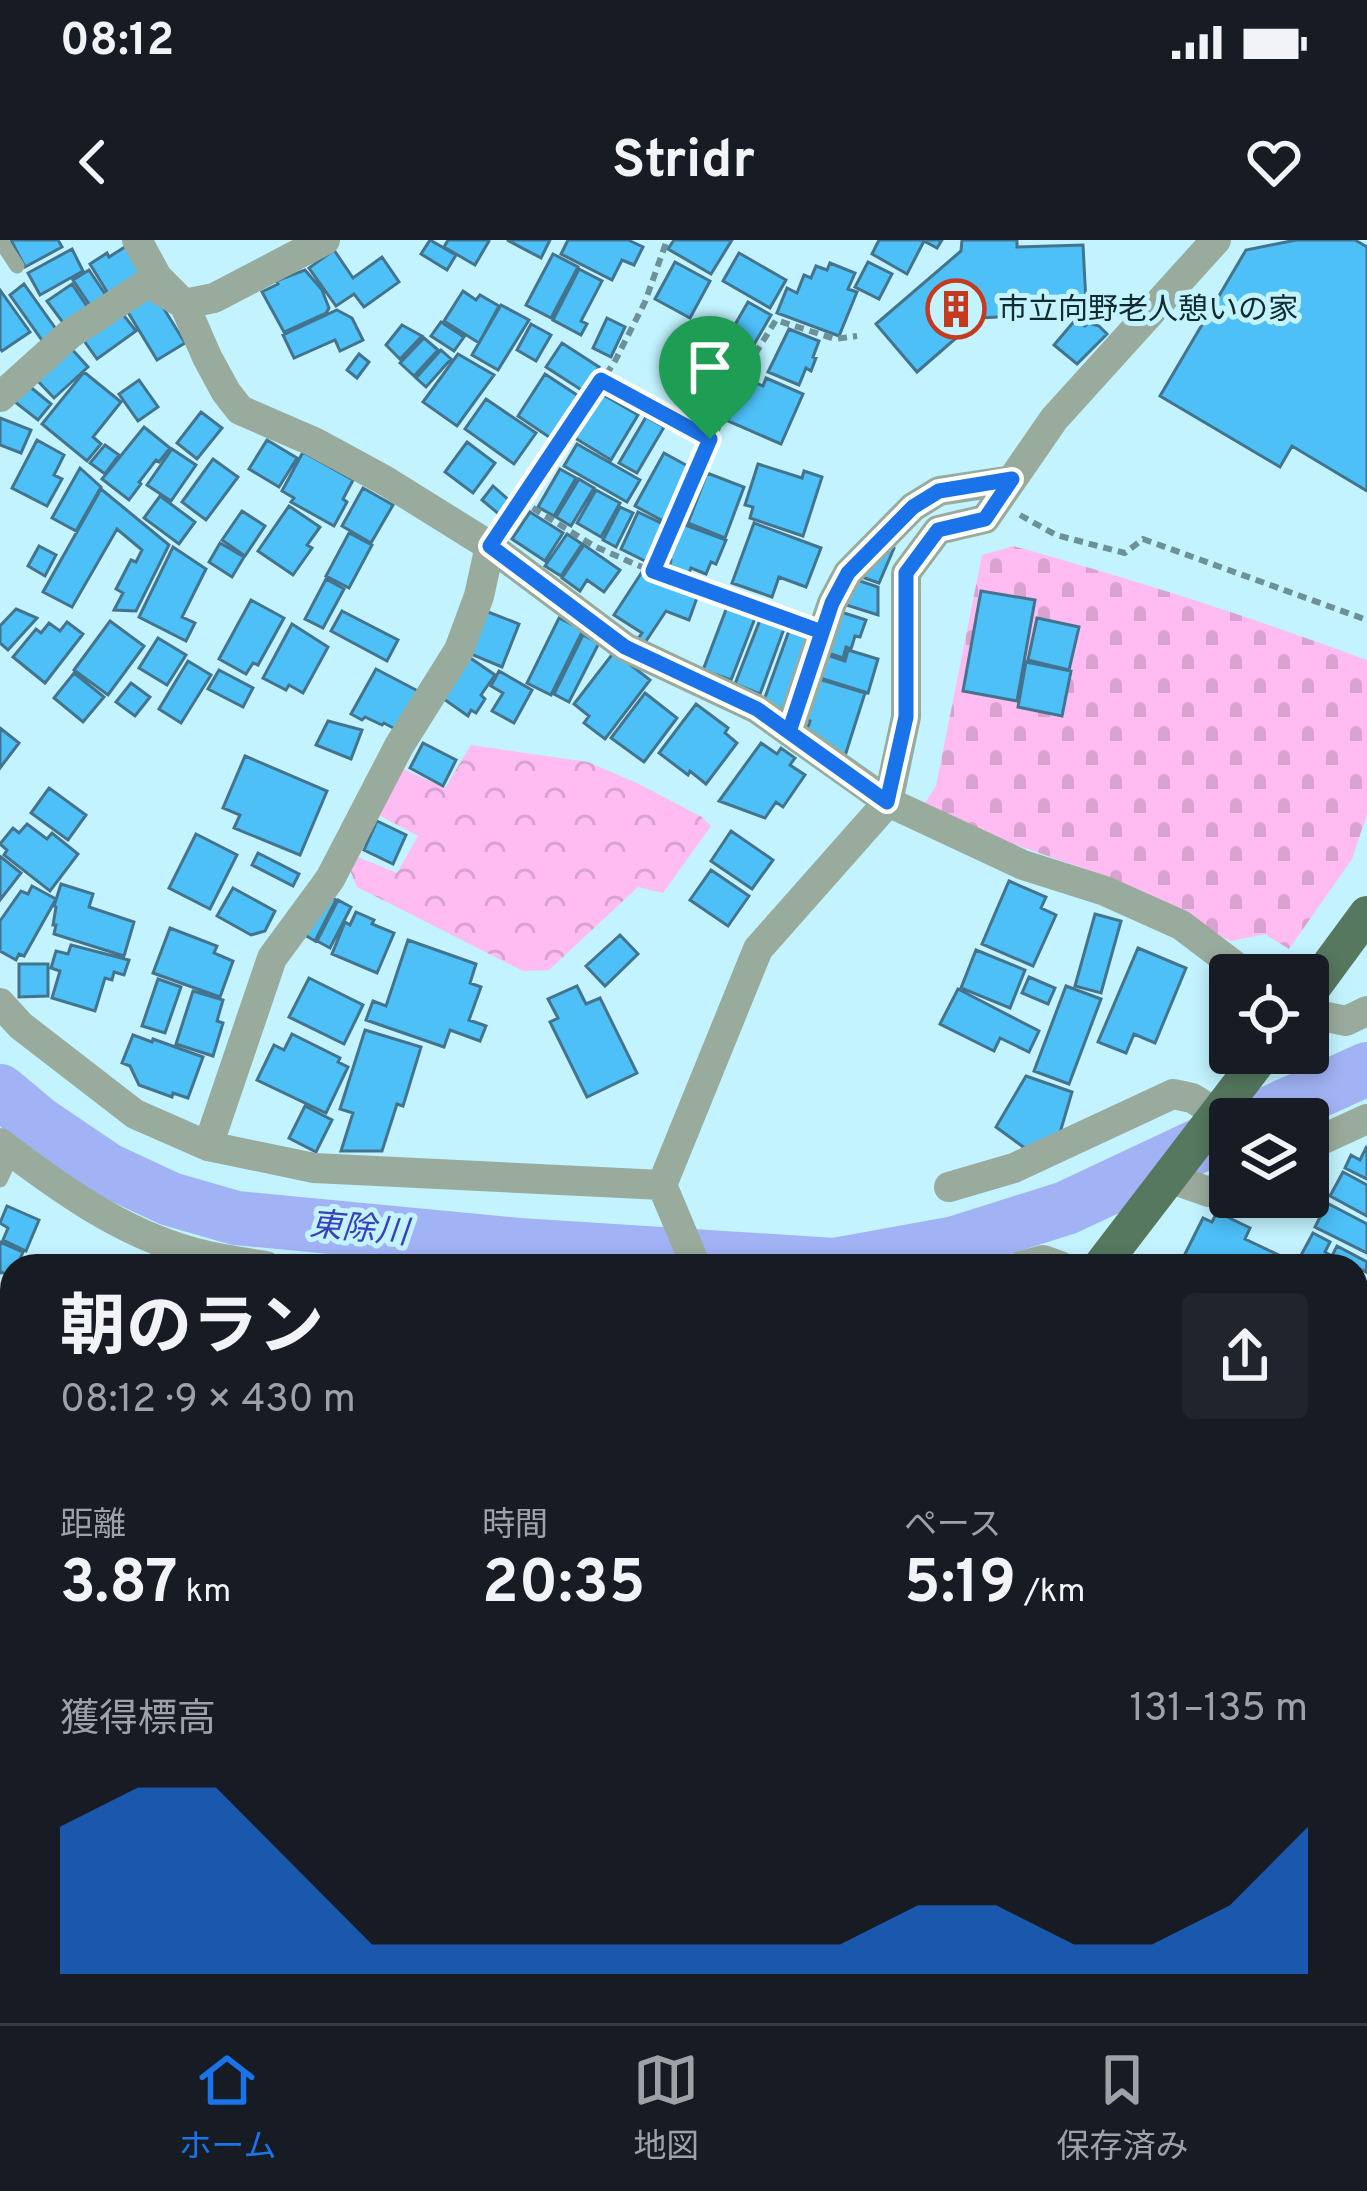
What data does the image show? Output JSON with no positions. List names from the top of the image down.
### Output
{
  "water": ["東除川"],
  "places": {
    "building": ["市立向野老人憩いの家"]
  },
  "page": {
    "status": "08:12",
    "header": "Stridr",
    "heading": ["朝のラン", "08:12 · 9 × 430 m"],
    "stats": [
      ["距離", "3.87 km"],
      ["時間", "20:35"],
      ["ペース", "5:19 /km"]
    ],
    "chart": ["獲得標高", "131–135 m"],
    "tabs": ["ホーム", "地図", "保存済み"]
  }
}
